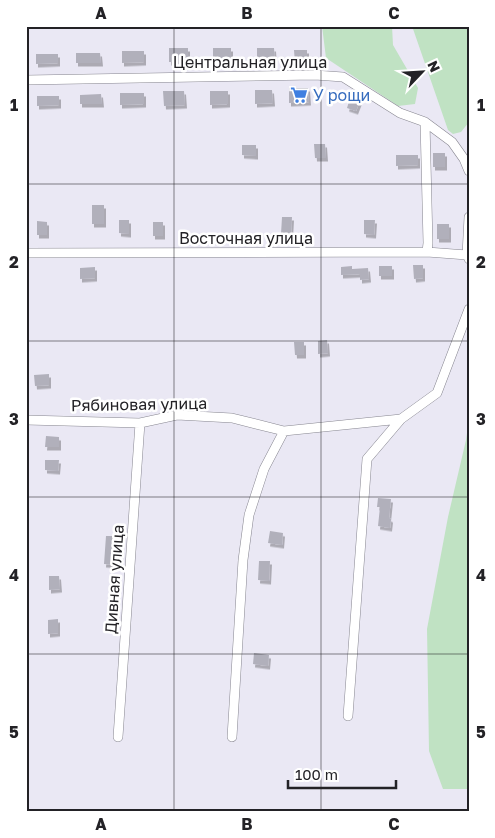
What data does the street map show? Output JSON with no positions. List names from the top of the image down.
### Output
{
  "streets": {
    "street": [
      "Центральная улица",
      "Восточная улица",
      "Рябиновая улица",
      "Дивная улица"
    ]
  },
  "crossings": [
    ["Рябиновая улица", "Дивная улица"]
  ],
  "places": {
    "supermarket": ["У рощи"]
  },
  "scale_bar": "100 m",
  "north": "top right",
  "grid": {
    "columns": ["A", "B", "C"],
    "rows": [
      "1",
      "2",
      "3",
      "4",
      "5"
    ]
  }
}
